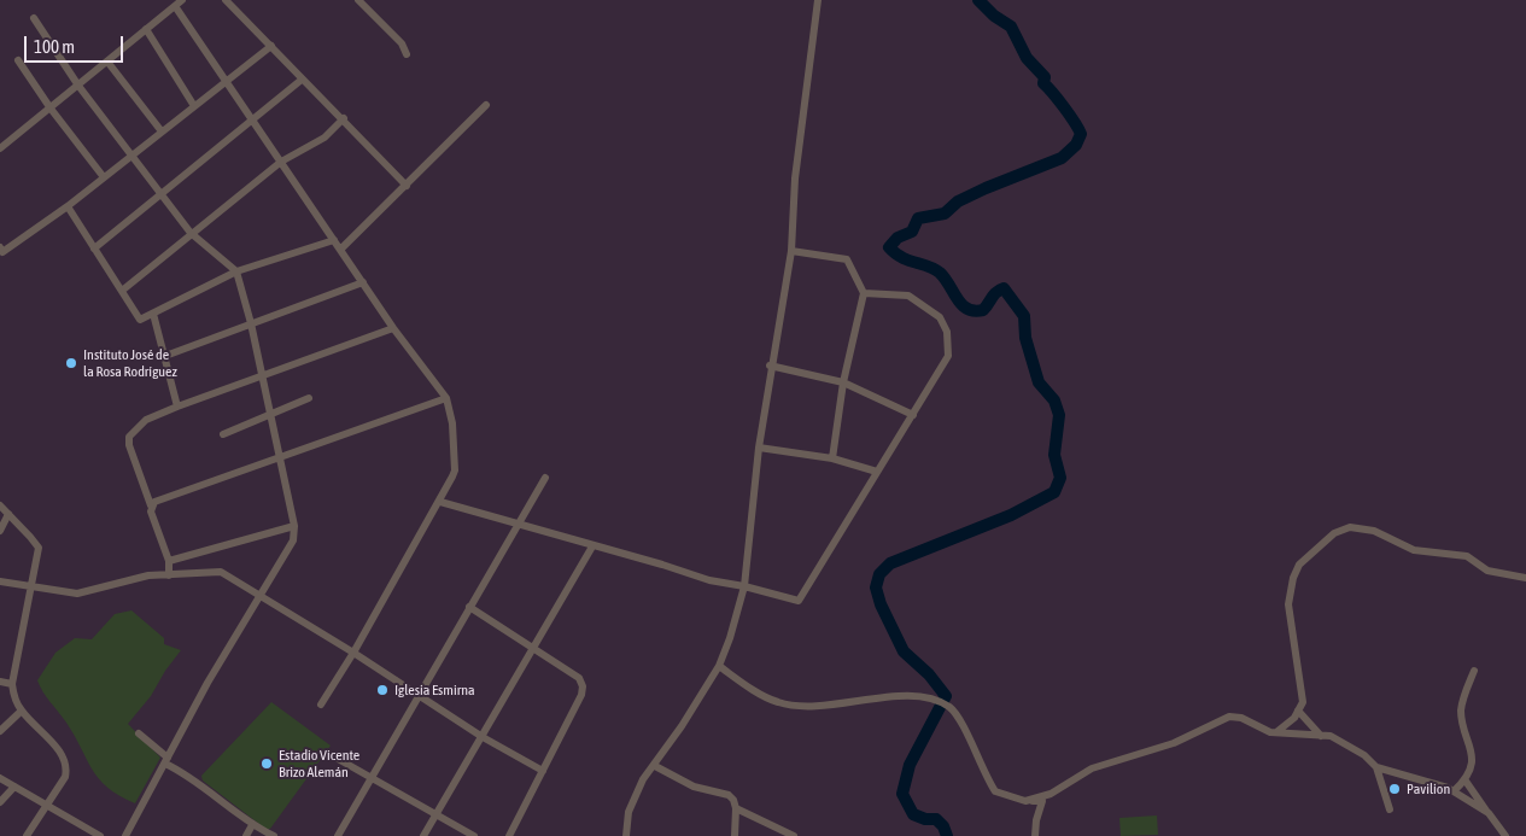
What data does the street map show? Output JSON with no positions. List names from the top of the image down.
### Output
{
  "places": [
    "Instituto José de la Rosa Rodríguez",
    "Iglesia Esmirna",
    "Estadio Vicente Brizo Alemán",
    "Pavilion"
  ],
  "scale_bar": "100 m"
}
